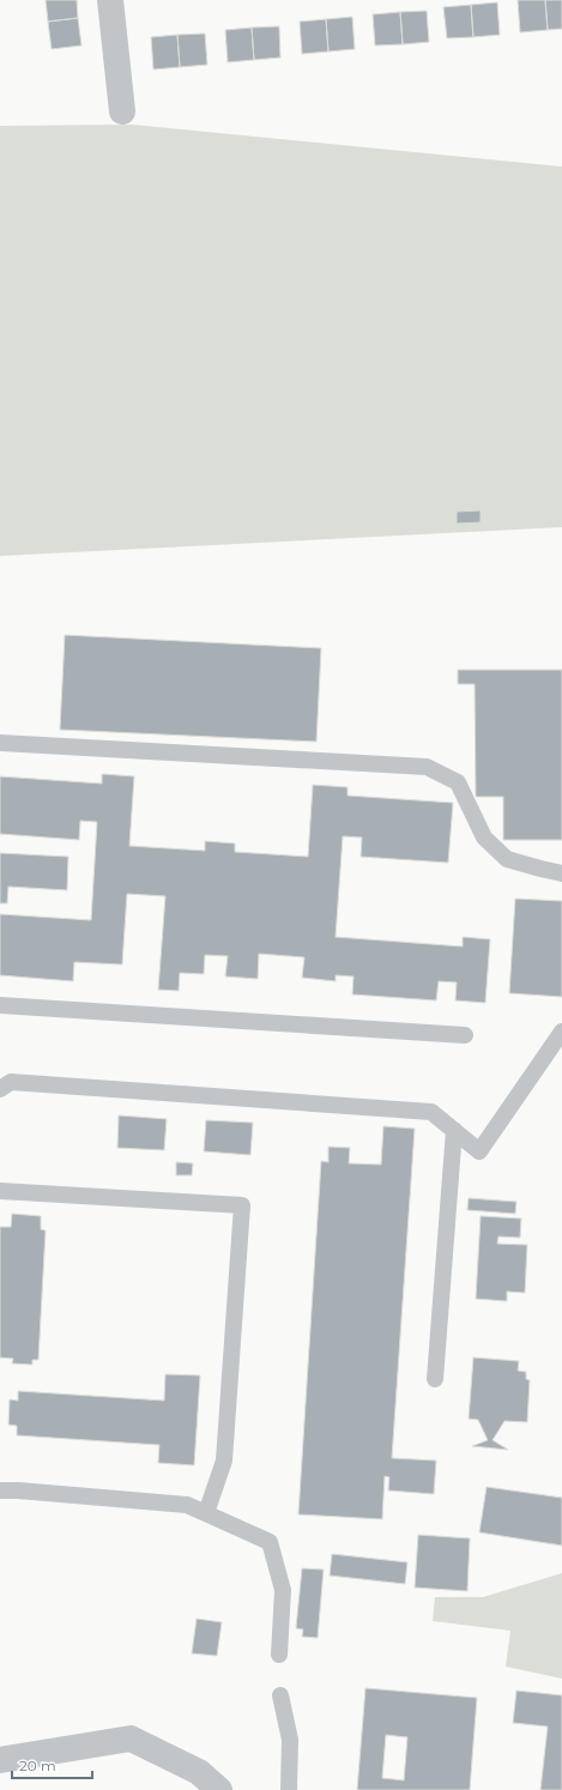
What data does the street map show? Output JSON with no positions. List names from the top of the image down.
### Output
{
  "scale_bar": "20 m"
}
